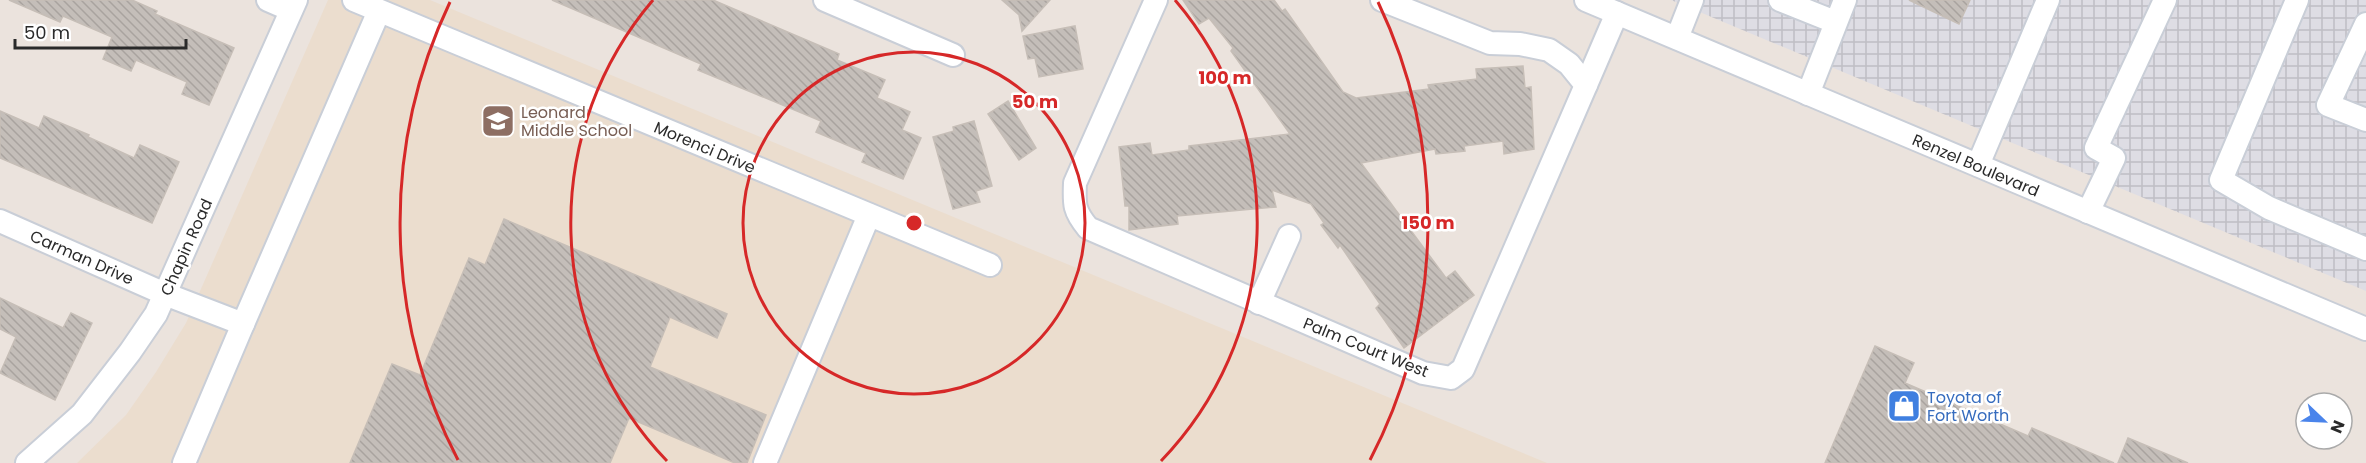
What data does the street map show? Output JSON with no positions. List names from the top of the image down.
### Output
{
  "streets": {
    "street": [
      "Morenci Drive",
      "Renzel Boulevard",
      "Chapin Road",
      "Carman Drive",
      "Palm Court West"
    ]
  },
  "crossings": [
    ["Renzel Boulevard", "Palm Court West"],
    ["Chapin Road", "Carman Drive"]
  ],
  "places": {
    "school or university": ["Leonard Middle School"],
    "shop": ["Toyota of Fort Worth"]
  },
  "scale_bar": "50 m",
  "north": "bottom right",
  "rings": ["100 m", "50 m", "150 m"]
}
